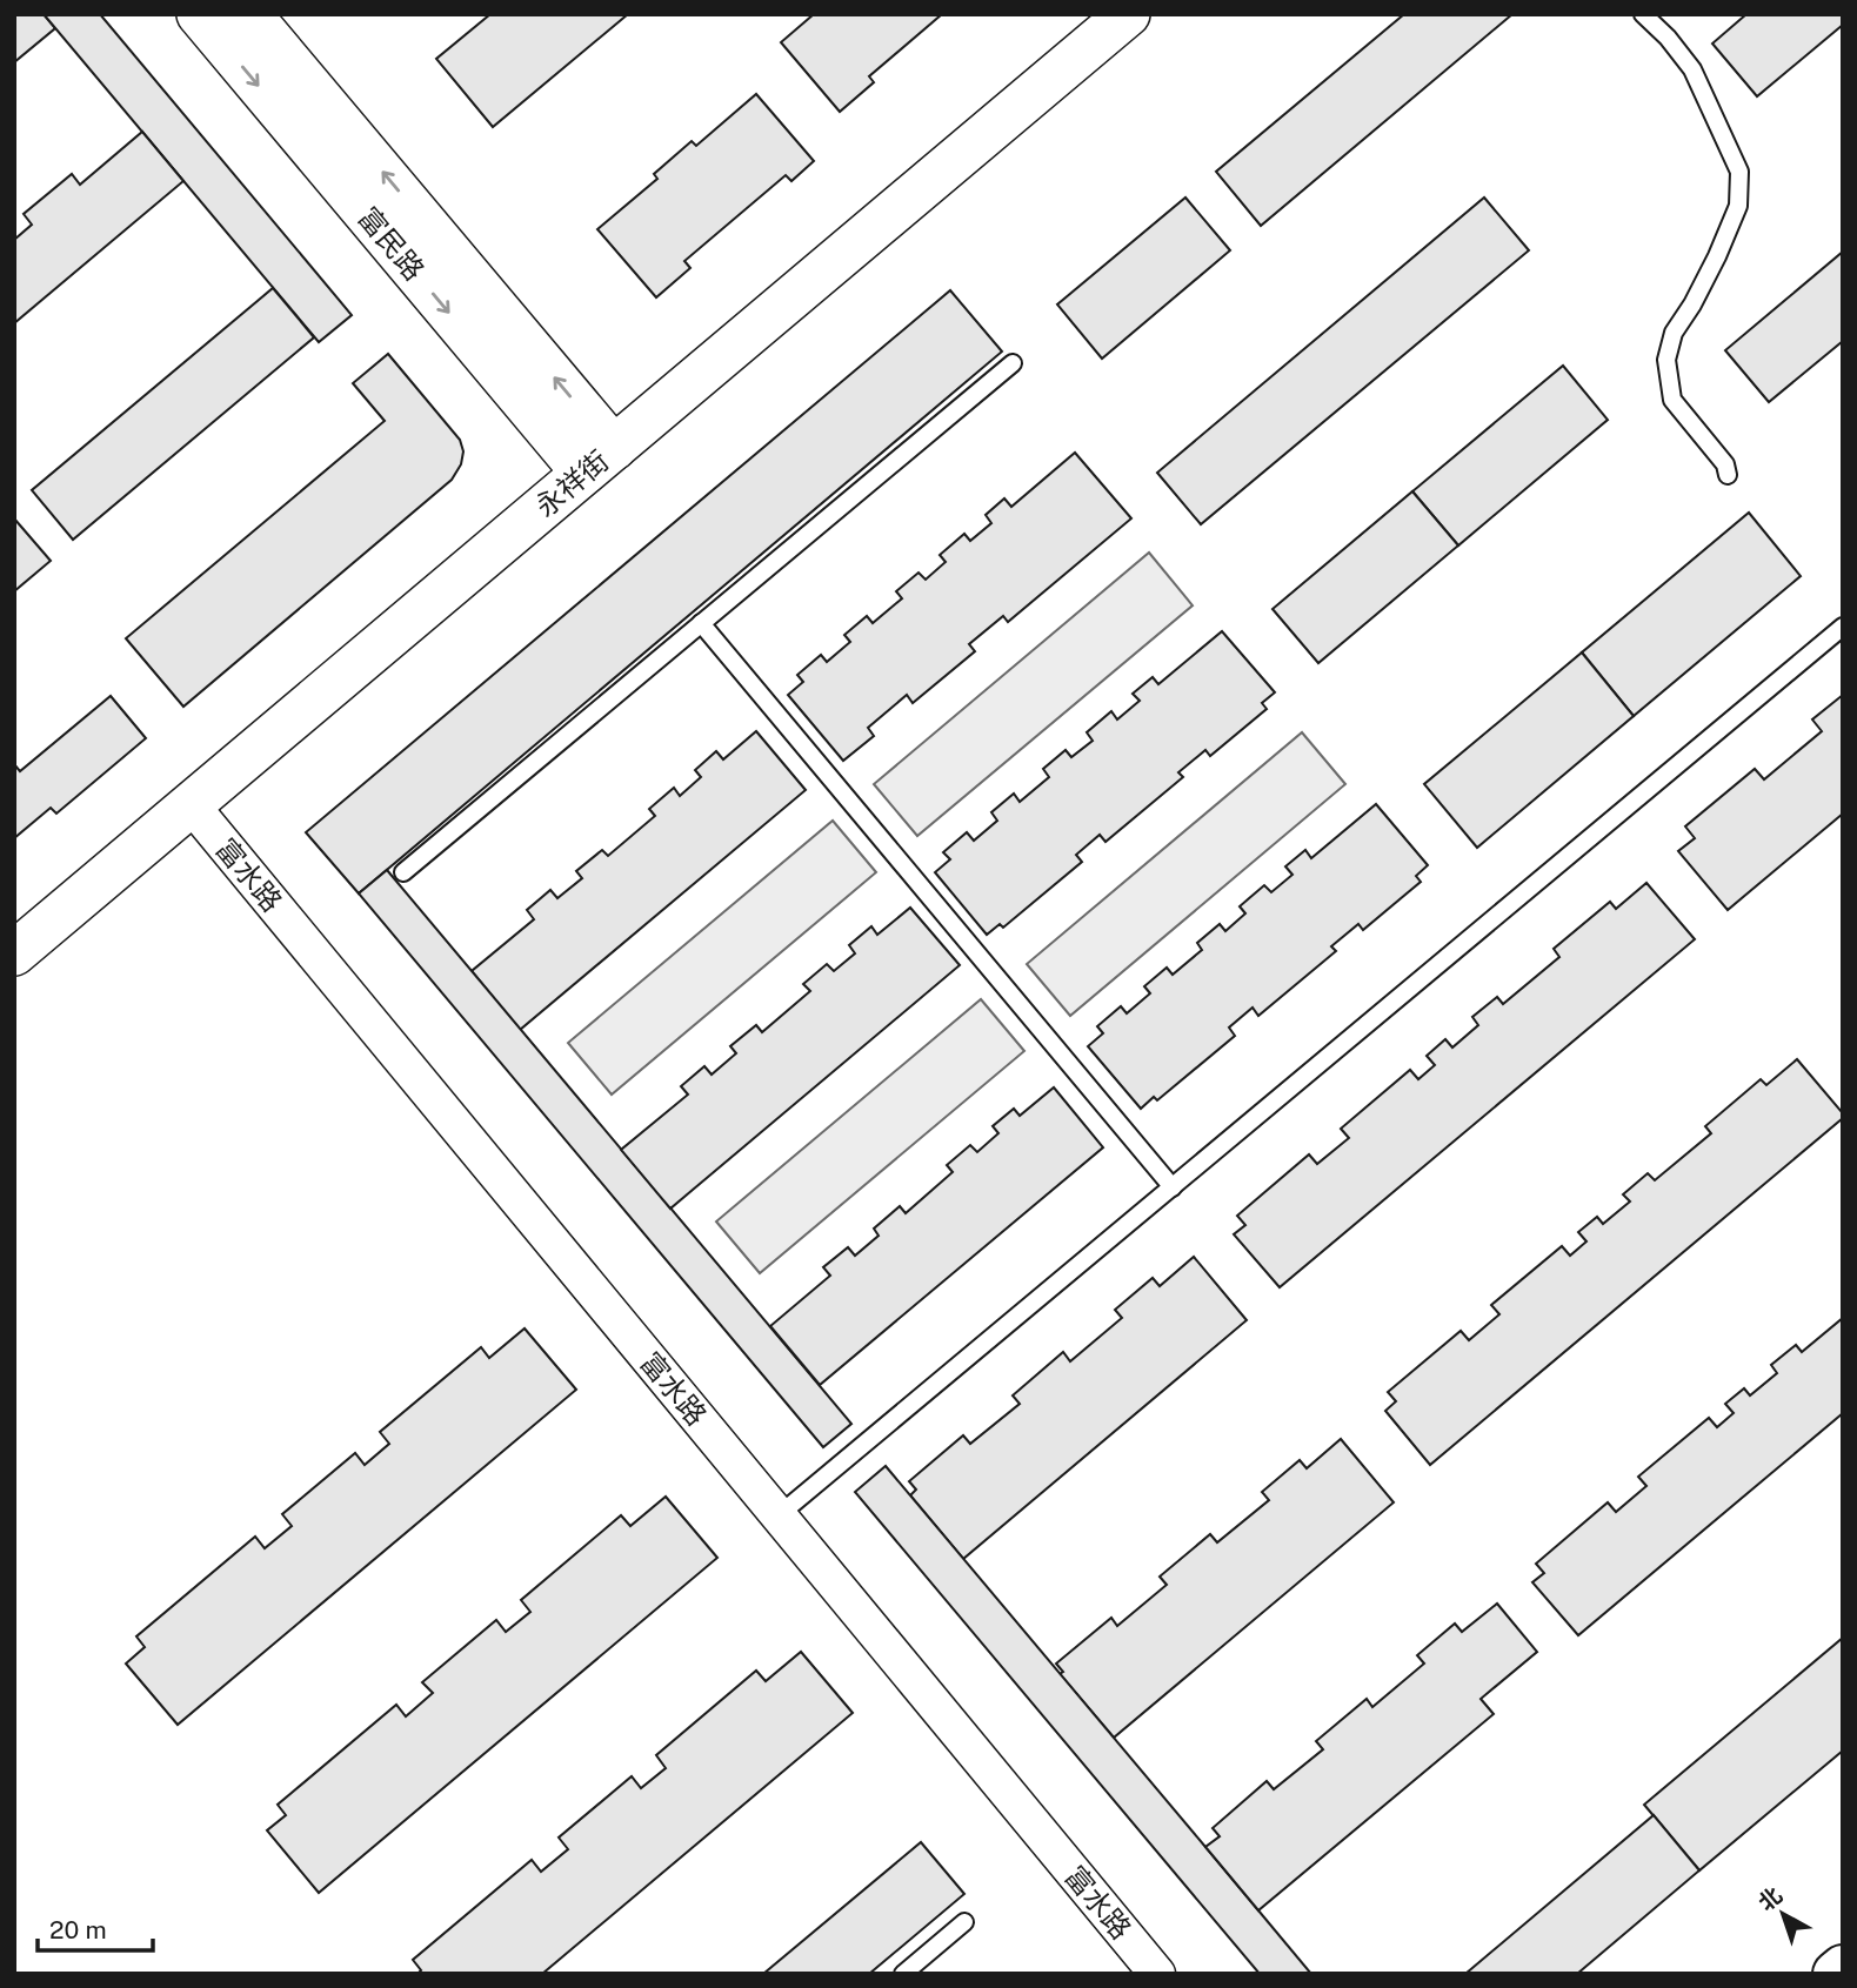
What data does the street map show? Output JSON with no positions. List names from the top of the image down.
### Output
{
  "streets": {
    "street": ["富民路", "永祥街", "富水路"]
  },
  "crossings": [
    ["富民路", "永祥街"],
    ["永祥街", "富水路"]
  ],
  "scale_bar": "20 m",
  "north": "top left"
}
